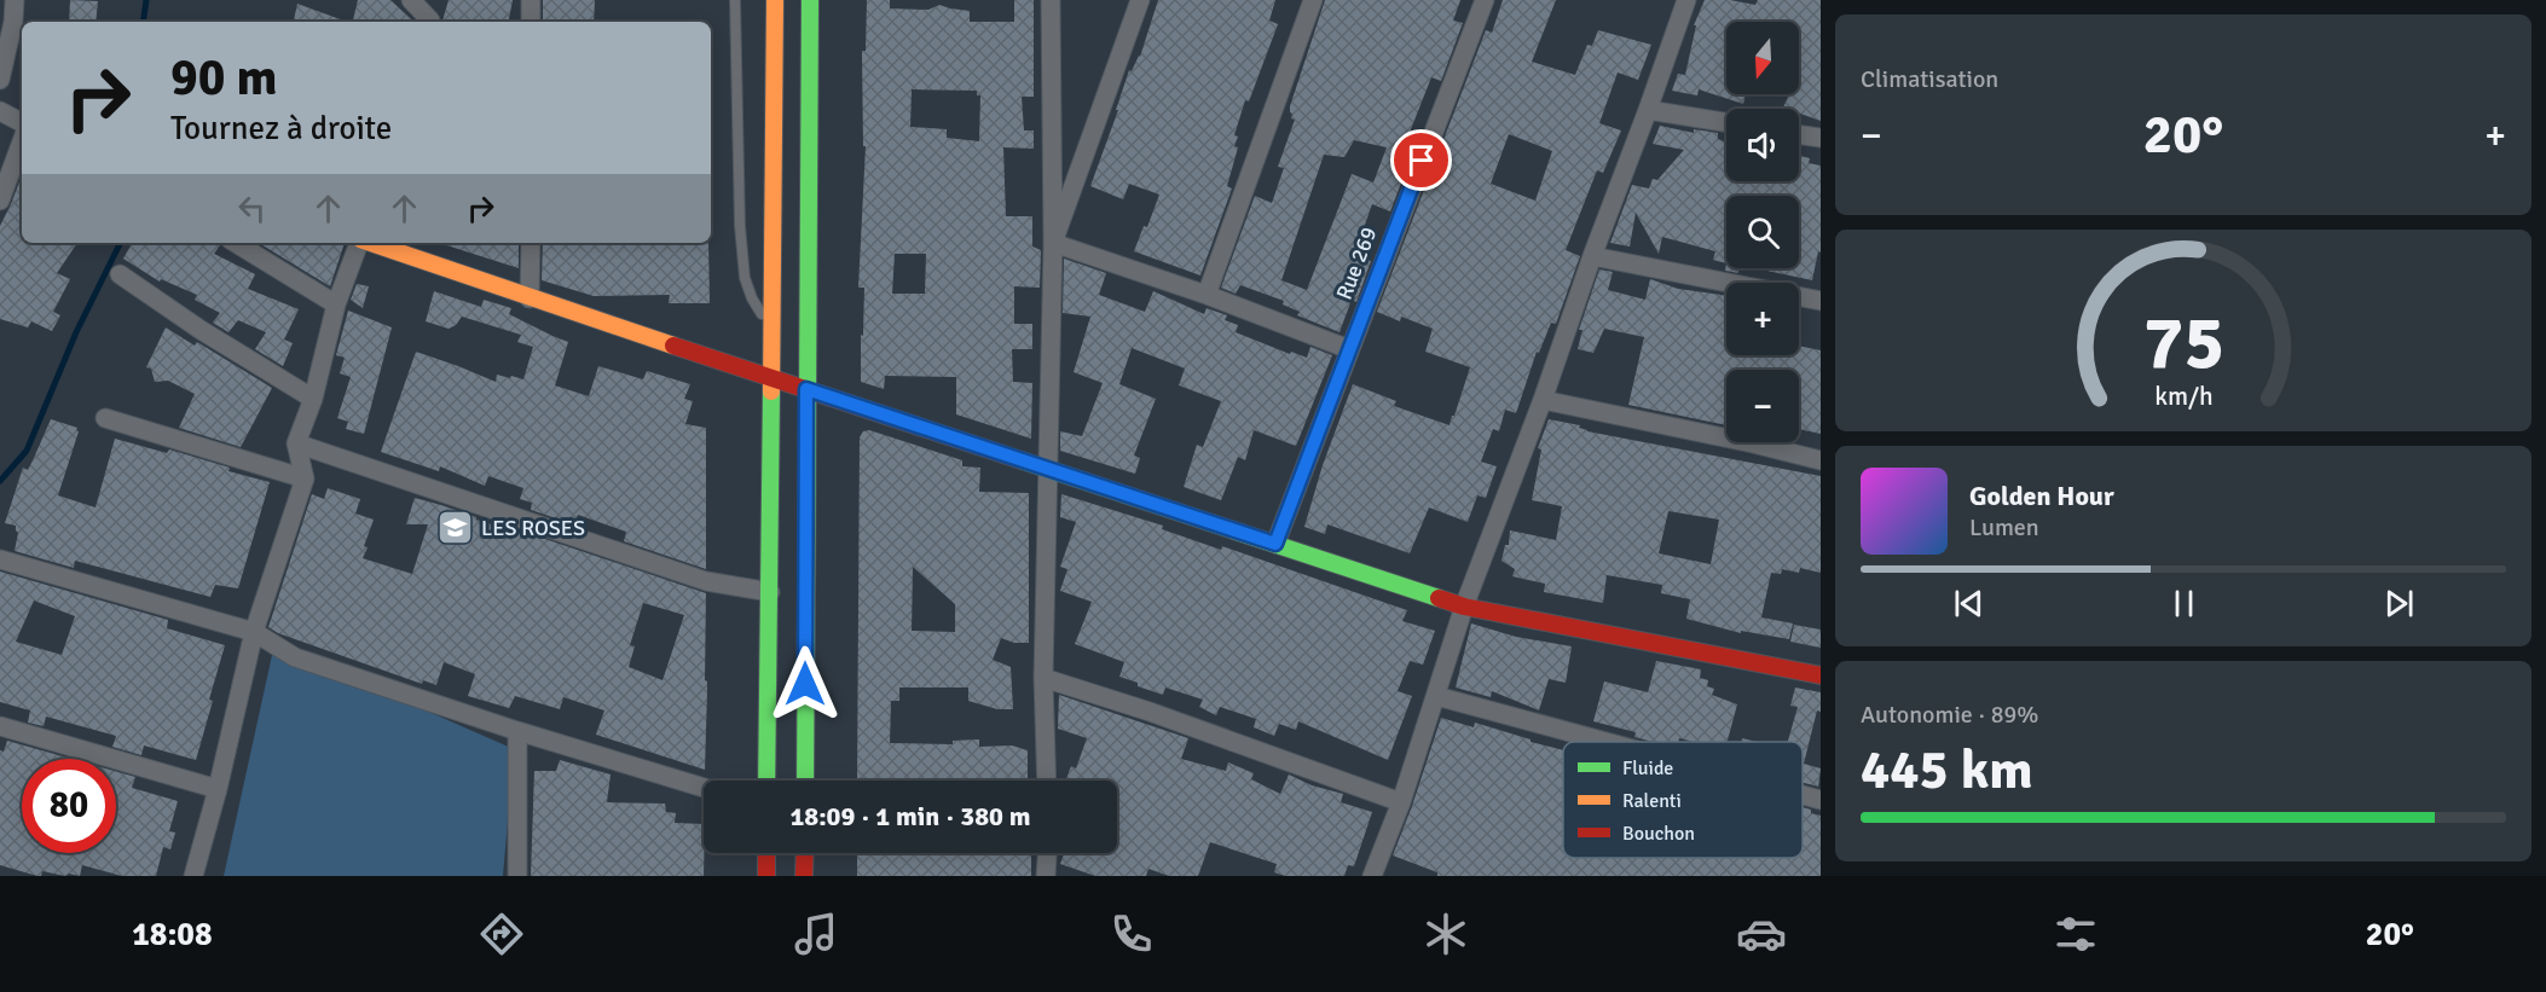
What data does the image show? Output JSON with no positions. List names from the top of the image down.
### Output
{
  "streets": {
    "street": ["Rue 269"]
  },
  "places": {
    "school or university": ["LES ROSES"]
  },
  "legend": ["Fluide", "Ralenti", "Bouchon"],
  "north": "bottom",
  "page": {
    "tile": [
      "Climatisation",
      ["Autonomie · 89%", "445 km"]
    ],
    "map_buttons": ["+", "−"],
    "turn": ["90 m", "Tournez à droite"],
    "heat": ["−", "20°", "+"],
    "song": ["Golden Hour", "Lumen"],
    "limit": "80",
    "trip": "18:09 · 1 min · 380 m",
    "tabs": ["18:08", "20°"],
    "gauge": ["75", "km/h"]
  }
}
